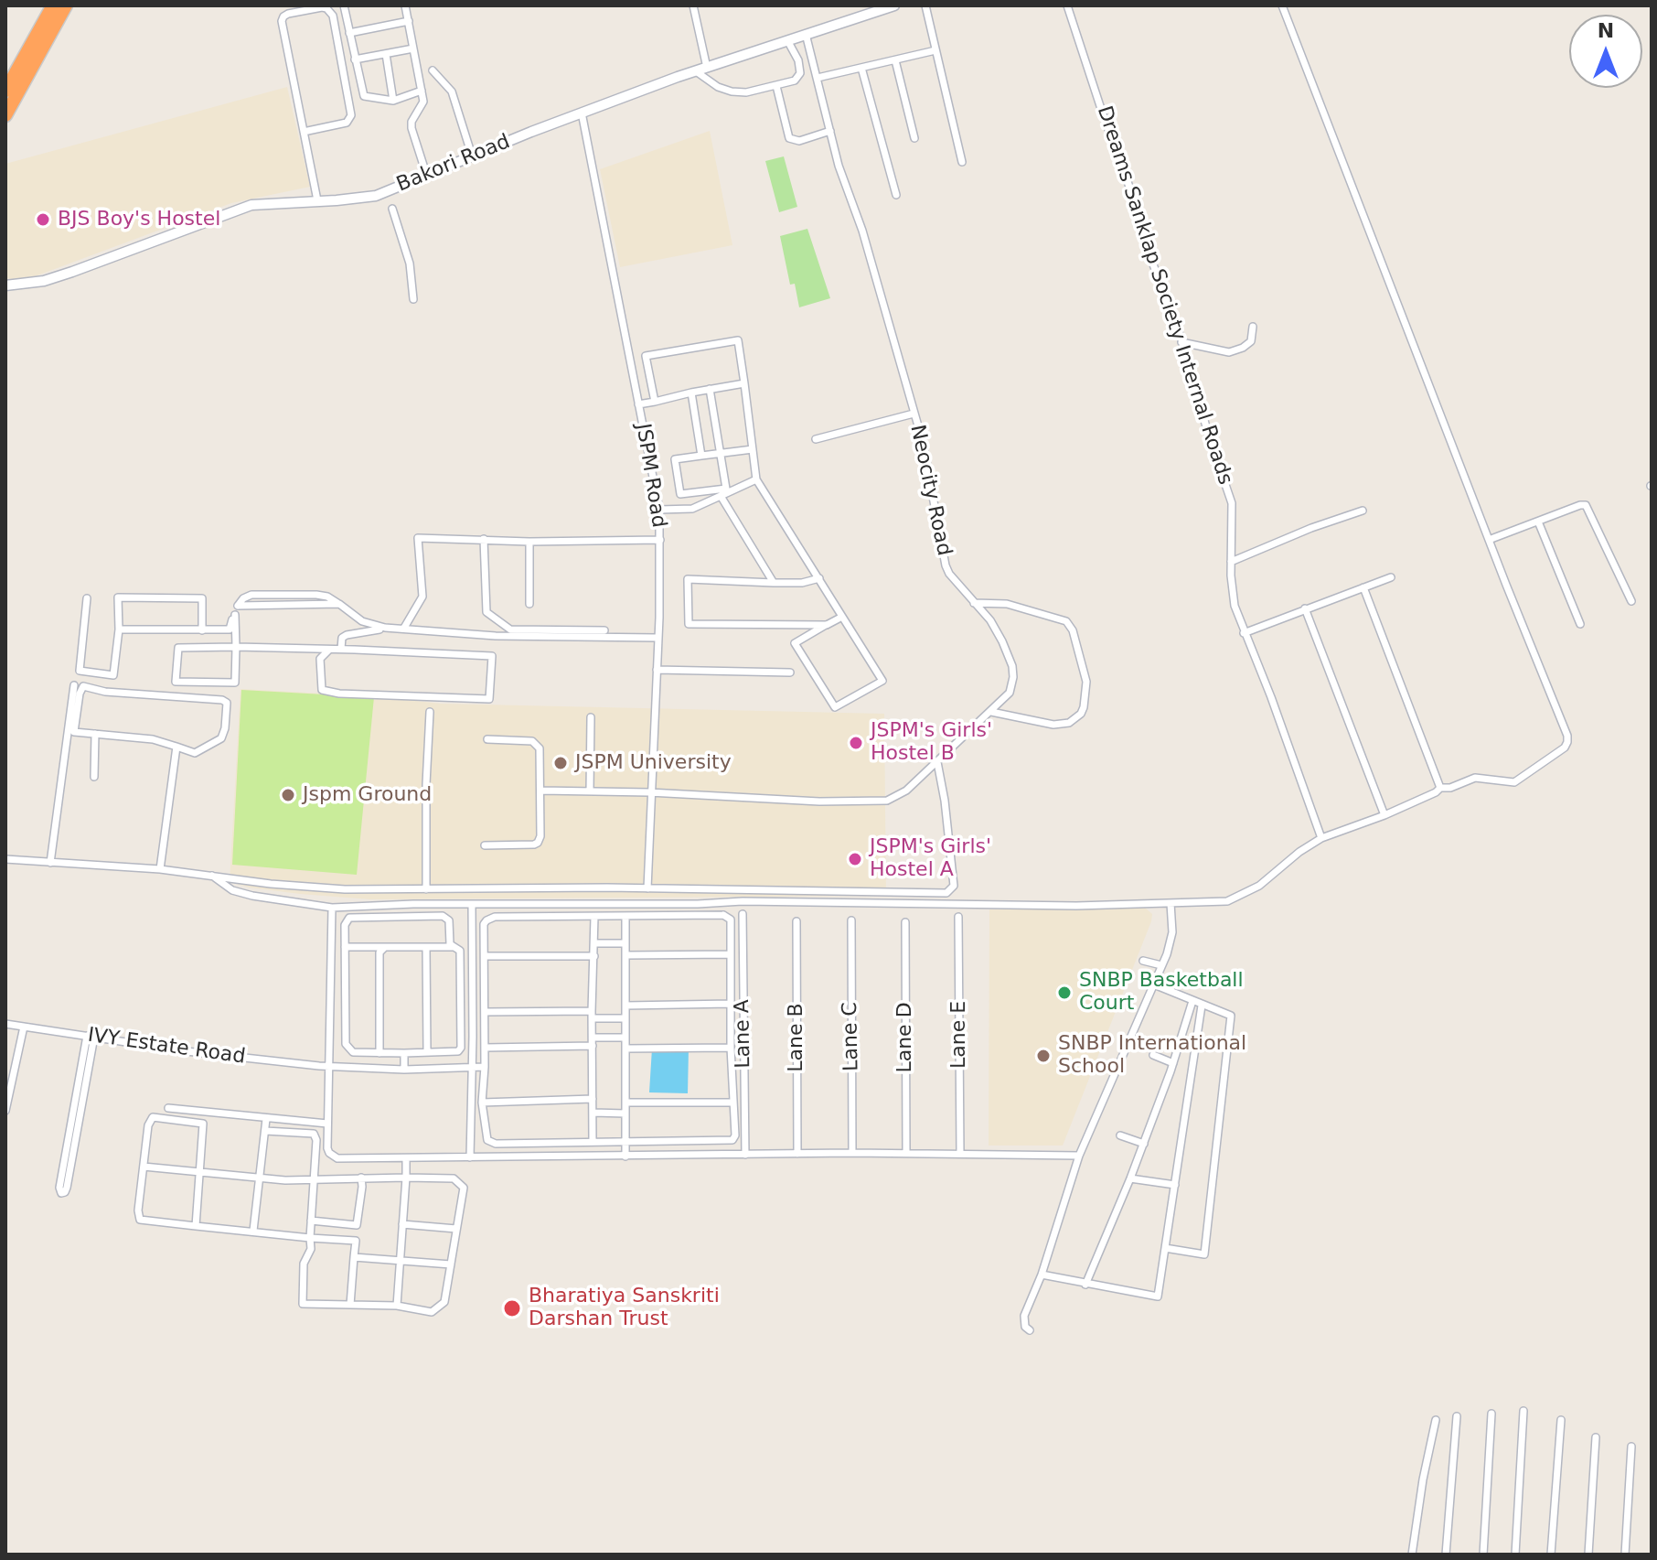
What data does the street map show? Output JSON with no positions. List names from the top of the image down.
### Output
{
  "streets": {
    "street": [
      "Bakori Road",
      "Dreams Sanklap Society Internal Roads",
      "JSPM Road",
      "Neocity Road",
      "Lane A",
      "Lane E",
      "Lane C",
      "Lane B",
      "Lane D",
      "IVY Estate Road"
    ]
  },
  "crossings": [
    ["Bakori Road", "JSPM Road"],
    ["Bakori Road", "Neocity Road"],
    ["JSPM Road", "Neocity Road"]
  ],
  "places": [
    "BJS Boy's Hostel",
    "JSPM's Girls' Hostel B",
    "JSPM University",
    "Jspm Ground",
    "JSPM's Girls' Hostel A",
    "SNBP Basketball Court",
    "SNBP International School",
    "Bharatiya Sanskriti Darshan Trust"
  ],
  "north": "top"
}
